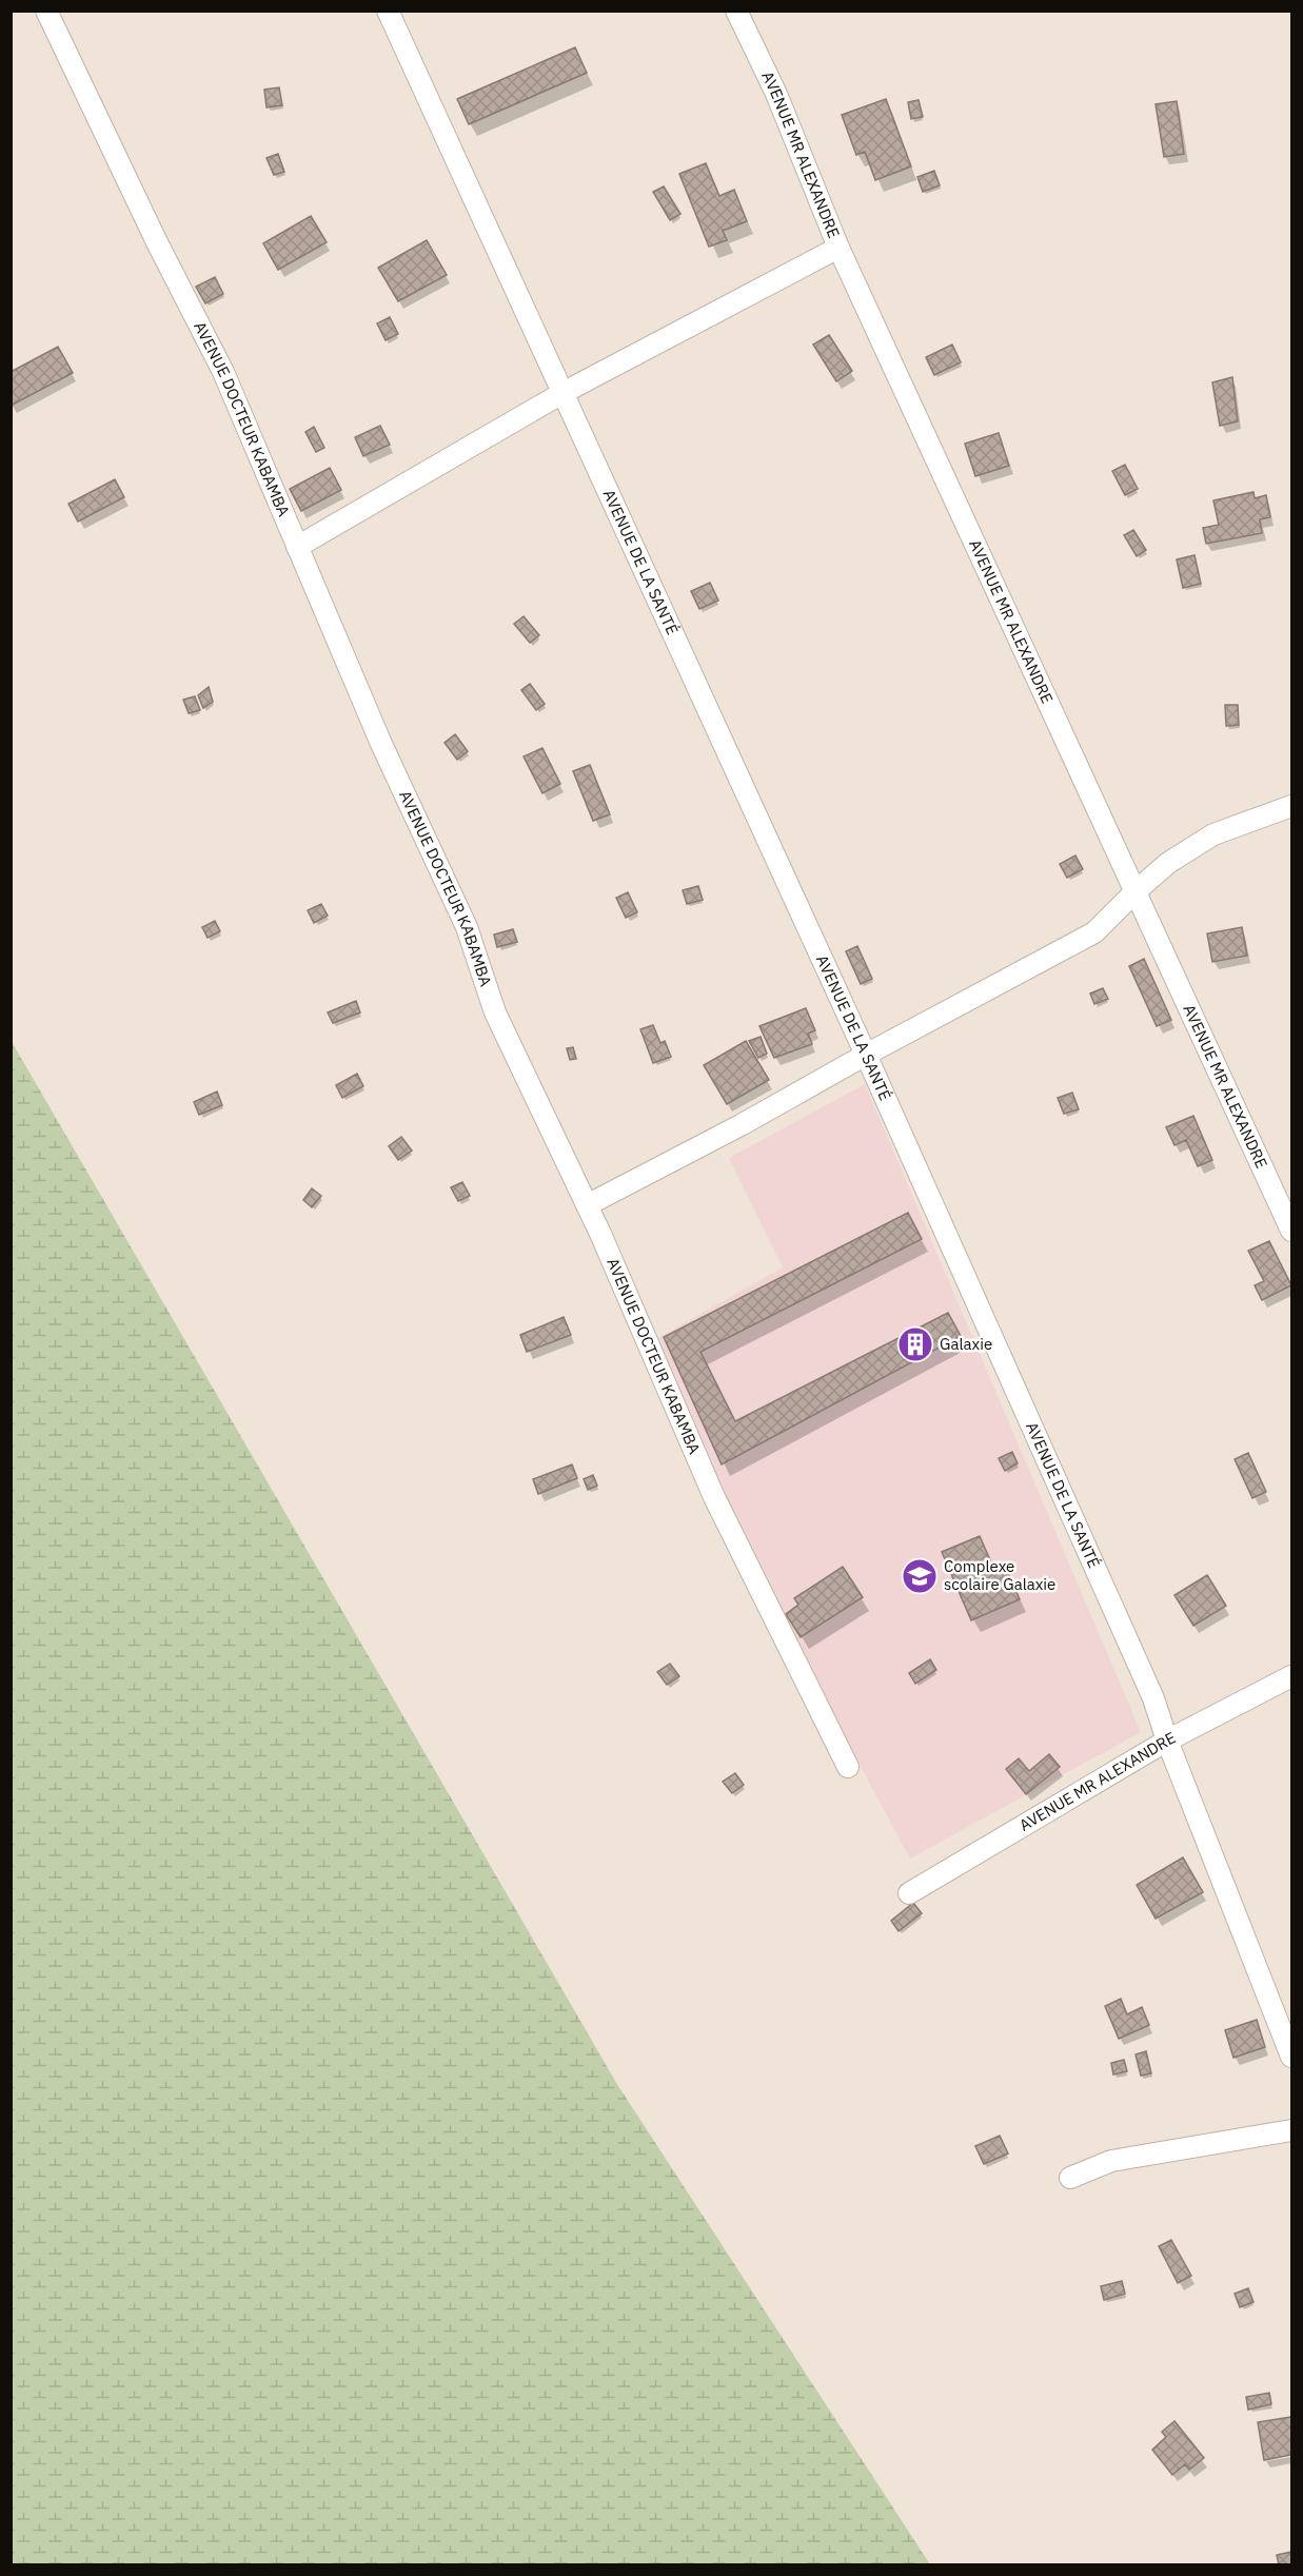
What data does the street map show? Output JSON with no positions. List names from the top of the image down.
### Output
{
  "streets": {
    "street": ["AVENUE MR ALEXANDRE", "AVENUE DOCTEUR KABAMBA", "AVENUE DE LA SANTÉ"]
  },
  "crossings": [
    ["AVENUE MR ALEXANDRE", "AVENUE DE LA SANTÉ"]
  ],
  "places": {
    "building": ["Galaxie"],
    "school or university": ["Complexe scolaire Galaxie"]
  }
}
